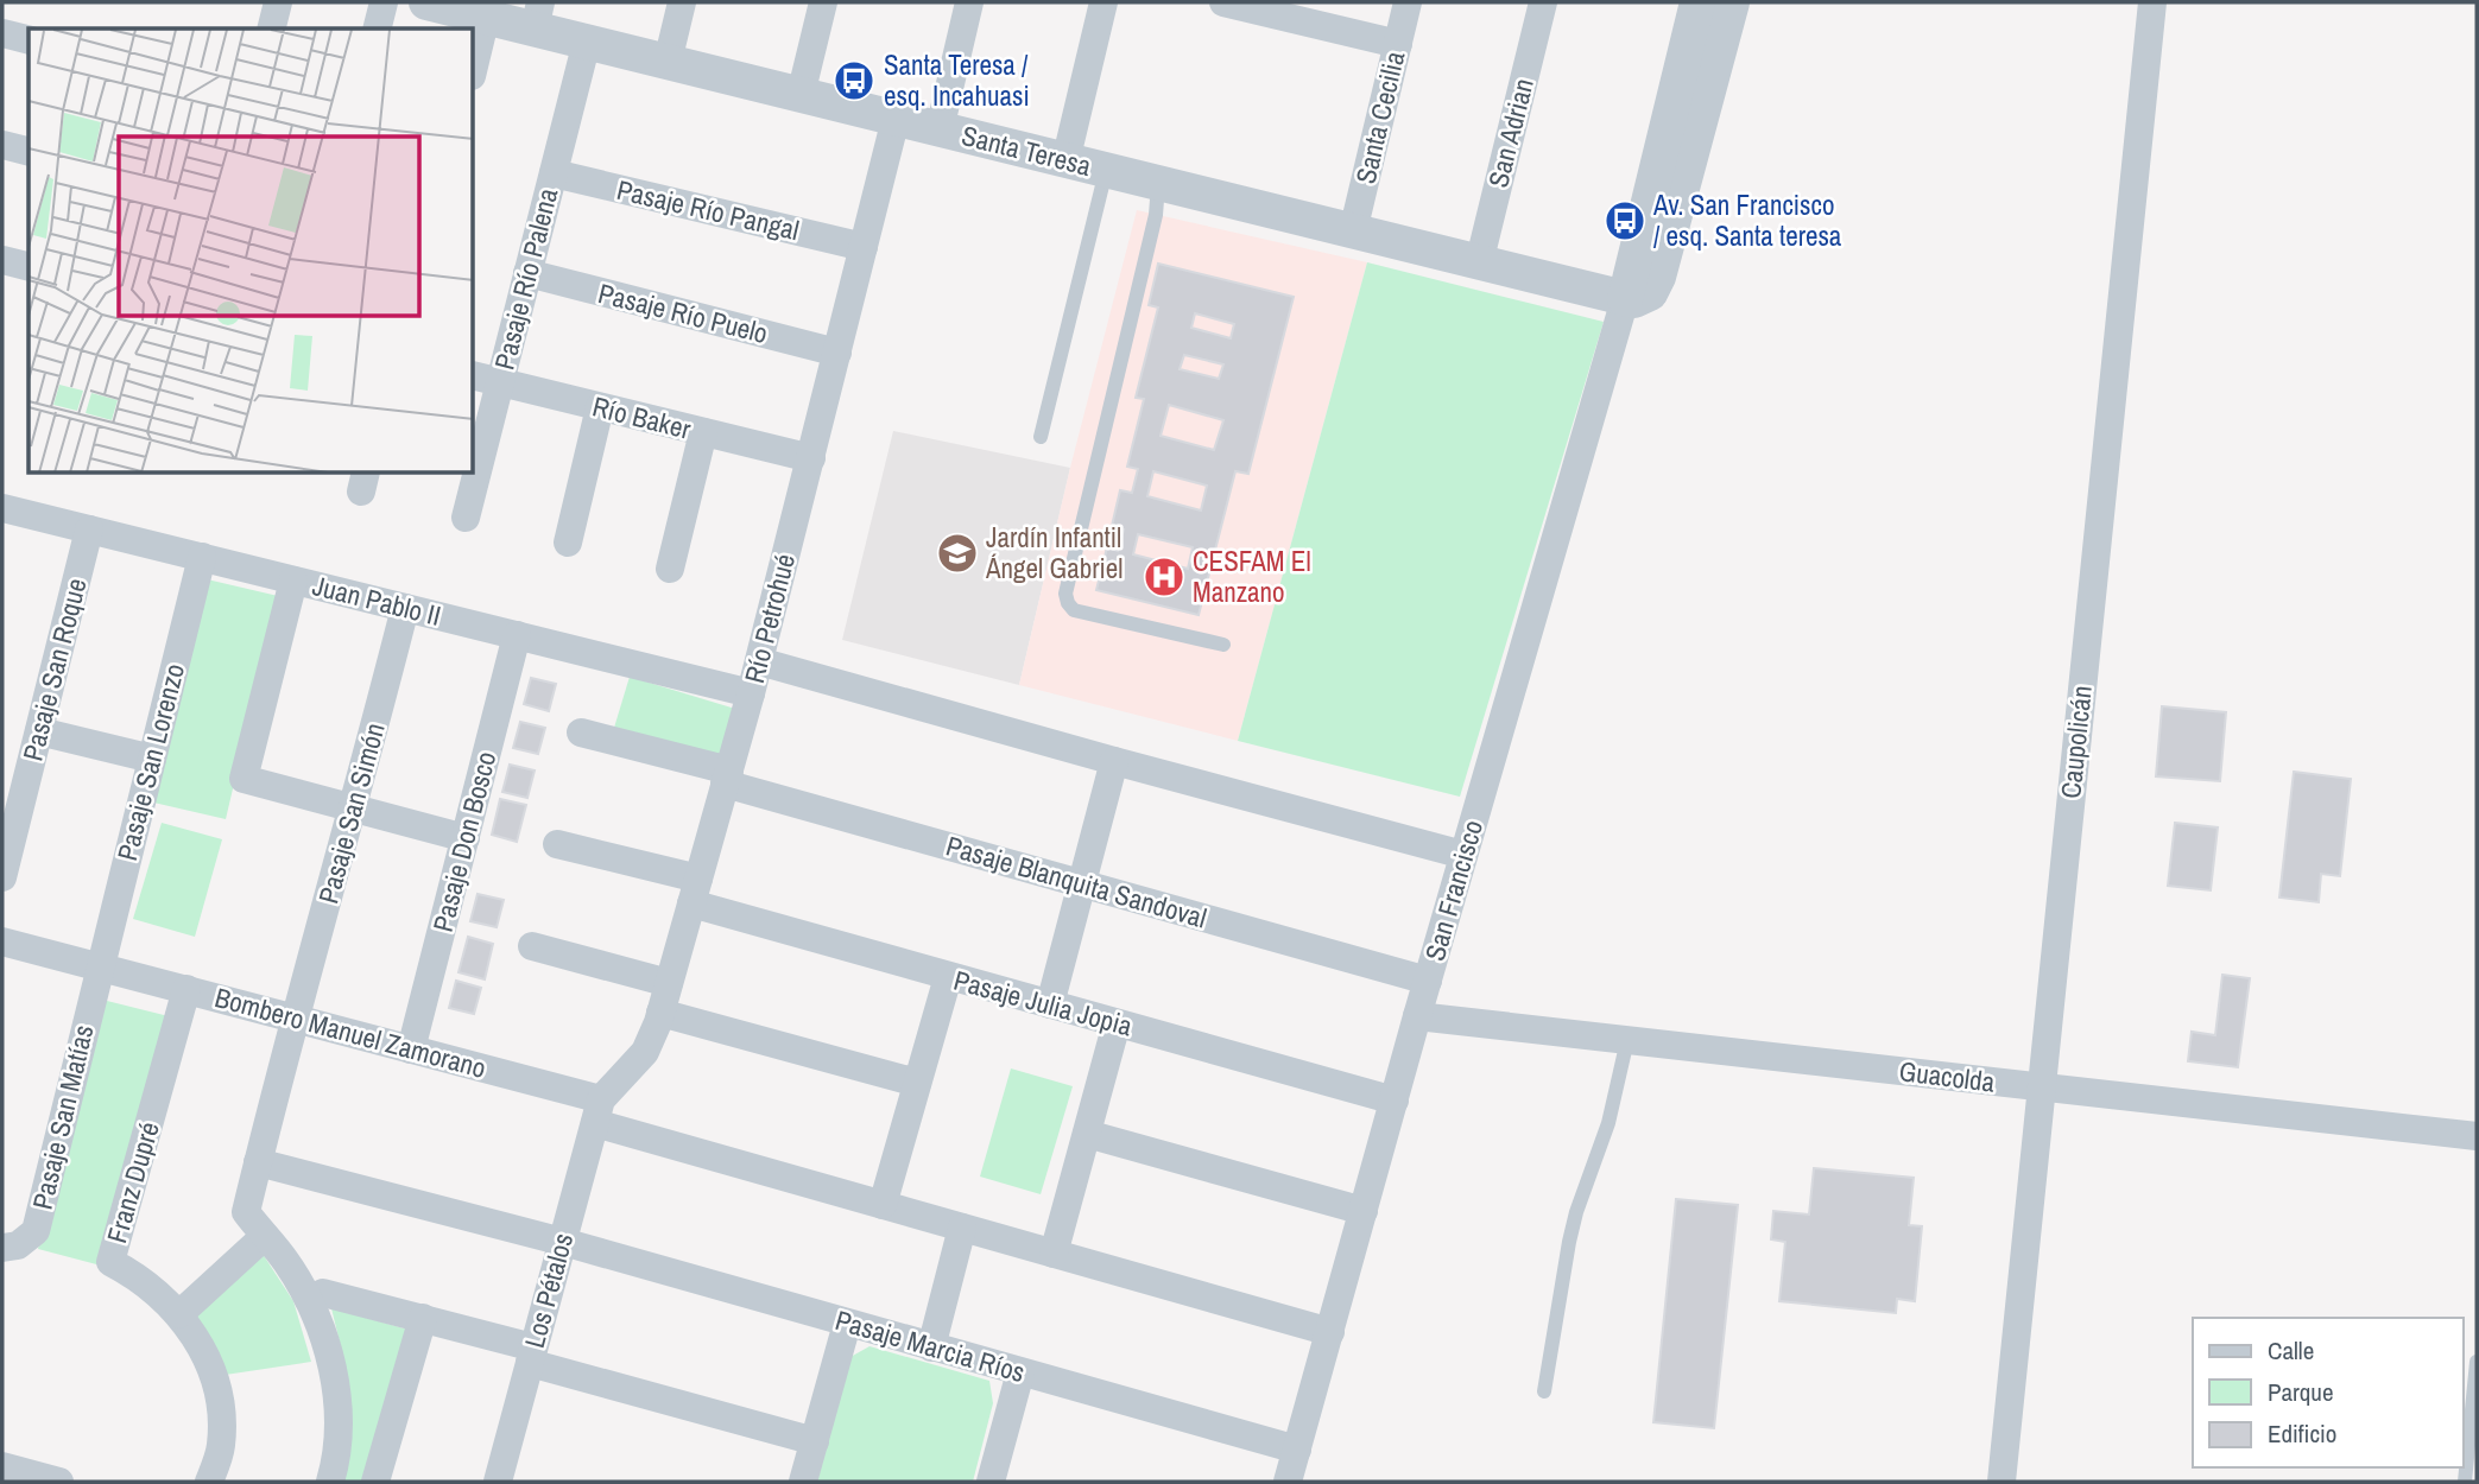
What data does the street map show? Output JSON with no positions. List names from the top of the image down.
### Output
{
  "streets": {
    "street": [
      "Santa Cecilia",
      "San Adrian",
      "Santa Teresa",
      "Pasaje Río Pangal",
      "Pasaje Río Palena",
      "Pasaje Río Puelo",
      "Río Baker",
      "Juan Pablo II",
      "Río Petrohué",
      "Pasaje San Roque",
      "Caupolicán",
      "Pasaje San Lorenzo",
      "Pasaje San Simón",
      "Pasaje Don Bosco",
      "Pasaje Blanquita Sandoval",
      "San Francisco",
      "Pasaje Julia Jopia",
      "Bombero Manuel Zamorano",
      "Guacolda",
      "Pasaje San Matías",
      "Franz Dupré",
      "Los Pétalos",
      "Pasaje Marcia Ríos"
    ]
  },
  "crossings": [
    ["Santa Cecilia", "Santa Teresa"],
    ["San Adrian", "Santa Teresa"],
    ["Santa Teresa", "Pasaje Río Palena"],
    ["Santa Teresa", "Río Petrohué"],
    ["Santa Teresa", "San Francisco"],
    ["Pasaje Río Pangal", "Pasaje Río Palena"],
    ["Pasaje Río Pangal", "Río Petrohué"],
    ["Pasaje Río Palena", "Pasaje Río Puelo"],
    ["Pasaje Río Palena", "Río Baker"],
    ["Pasaje Río Puelo", "Río Petrohué"],
    ["Río Baker", "Río Petrohué"],
    ["Juan Pablo II", "Río Petrohué"],
    ["Juan Pablo II", "Pasaje San Roque"],
    ["Juan Pablo II", "Pasaje San Lorenzo"],
    ["Juan Pablo II", "Pasaje San Simón"],
    ["Juan Pablo II", "Pasaje Don Bosco"],
    ["Río Petrohué", "Pasaje Blanquita Sandoval"],
    ["Río Petrohué", "Pasaje Julia Jopia"],
    ["Río Petrohué", "Bombero Manuel Zamorano"],
    ["Río Petrohué", "Los Pétalos"],
    ["Caupolicán", "Guacolda"],
    ["Pasaje San Lorenzo", "Bombero Manuel Zamorano"],
    ["Pasaje San Lorenzo", "Pasaje San Matías"],
    ["Pasaje San Simón", "Bombero Manuel Zamorano"],
    ["Pasaje San Simón", "Pasaje Marcia Ríos"],
    ["Pasaje Don Bosco", "Bombero Manuel Zamorano"],
    ["Pasaje Blanquita Sandoval", "San Francisco"],
    ["San Francisco", "Pasaje Julia Jopia"],
    ["San Francisco", "Bombero Manuel Zamorano"],
    ["San Francisco", "Guacolda"],
    ["San Francisco", "Pasaje Marcia Ríos"],
    ["Bombero Manuel Zamorano", "Pasaje San Matías"],
    ["Bombero Manuel Zamorano", "Franz Dupré"],
    ["Bombero Manuel Zamorano", "Los Pétalos"],
    ["Los Pétalos", "Pasaje Marcia Ríos"]
  ],
  "places": {
    "bus stop": ["Santa Teresa / esq. Incahuasi", "Av. San Francisco / esq. Santa teresa"],
    "school or university": ["Jardín Infantil Ángel Gabriel"],
    "hospital": ["CESFAM El Manzano"]
  },
  "legend": ["Calle", "Parque", "Edificio"]
}
